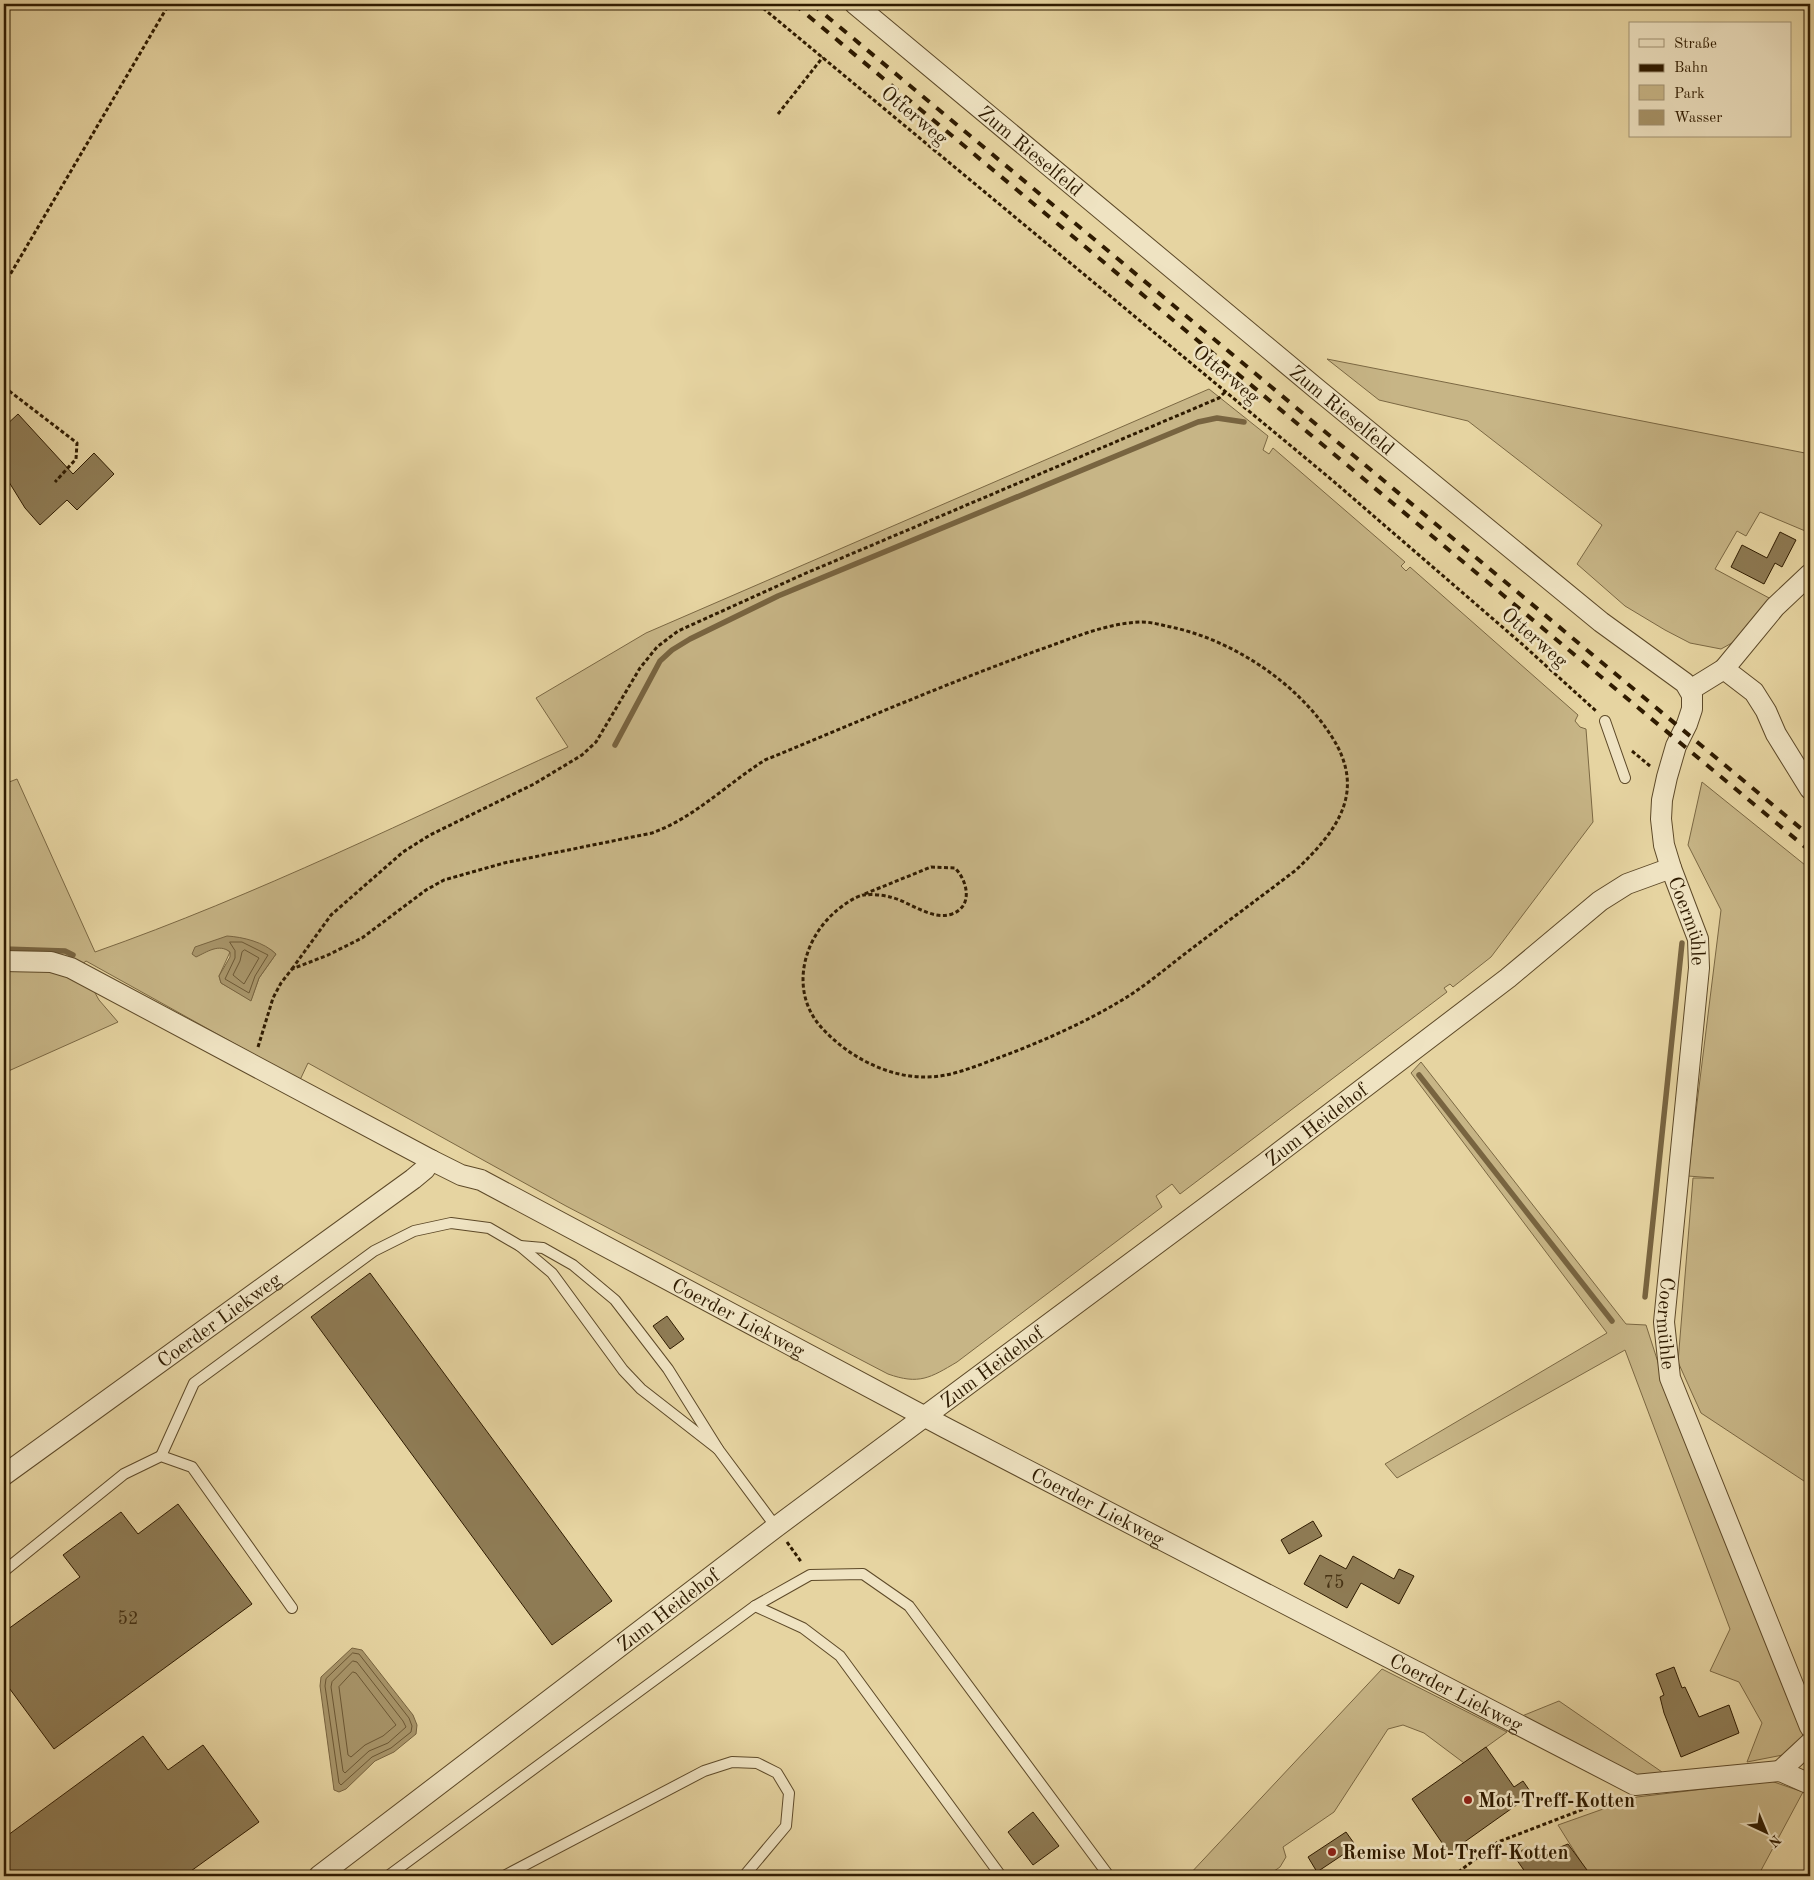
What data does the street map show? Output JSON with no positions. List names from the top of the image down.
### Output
{
  "streets": {
    "street": [
      "Zum Rieselfeld",
      "Coermühle",
      "Zum Heidehof",
      "Coerder Liekweg"
    ],
    "path": ["Otterweg"]
  },
  "crossings": [
    ["Coermühle", "Zum Heidehof"],
    ["Zum Heidehof", "Coerder Liekweg"]
  ],
  "places": ["Mot-Treff-Kotten", "Remise Mot-Treff-Kotten"],
  "house_numbers": ["75", "52"],
  "legend": [
    "Straße",
    "Bahn",
    "Park",
    "Wasser"
  ],
  "north": "bottom right"
}
